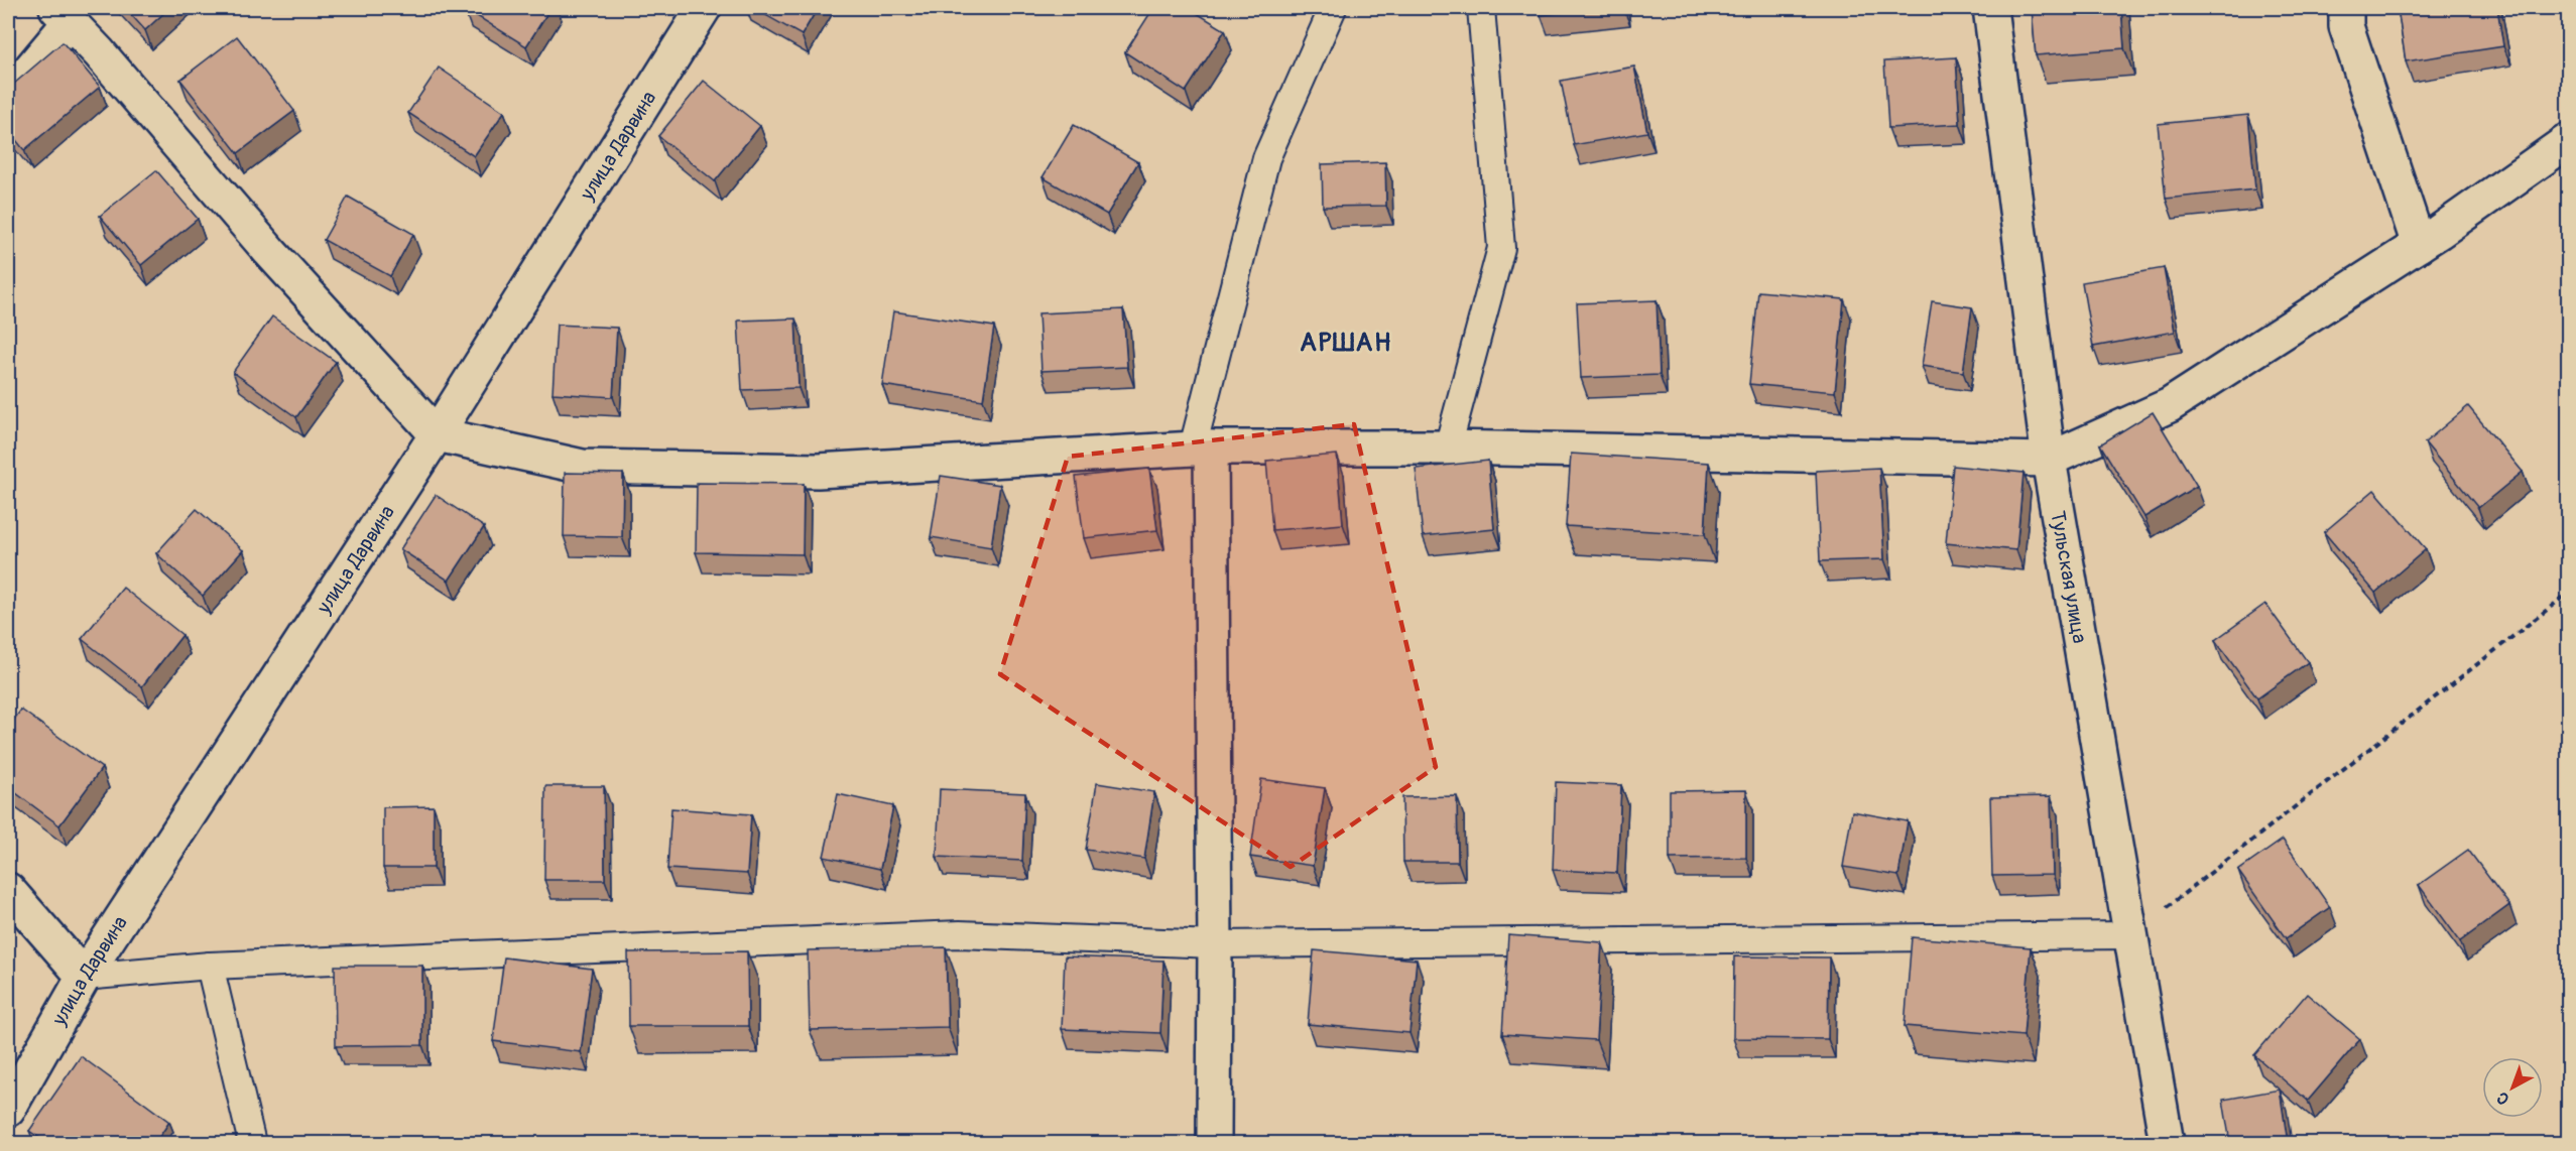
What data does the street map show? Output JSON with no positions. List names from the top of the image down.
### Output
{
  "streets": {
    "street": ["улица Дарвина", "Тульская улица"]
  },
  "districts": ["АРШАН"],
  "north": "bottom left"
}
